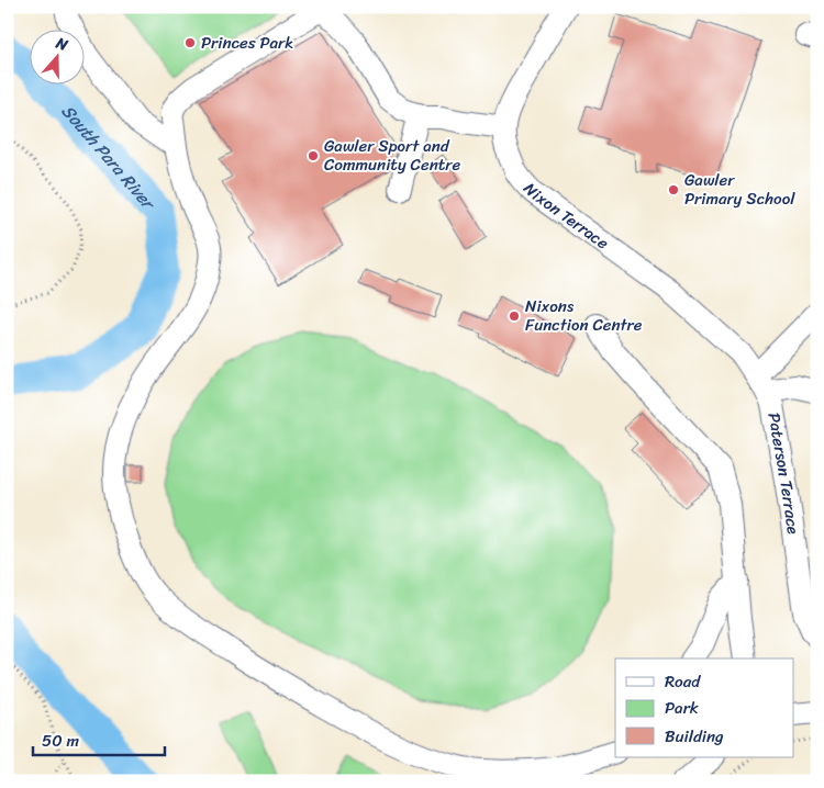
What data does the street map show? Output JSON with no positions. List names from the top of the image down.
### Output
{
  "streets": {
    "street": ["Nixon Terrace", "Paterson Terrace"]
  },
  "crossings": [
    ["Nixon Terrace", "Paterson Terrace"]
  ],
  "water": ["South Para River"],
  "places": [
    "Princes Park",
    "Gawler Sport and Community Centre",
    "Gawler Primary School",
    "Nixons Function Centre"
  ],
  "legend": ["Road", "Park", "Building"],
  "scale_bar": "50 m",
  "north": "top"
}
